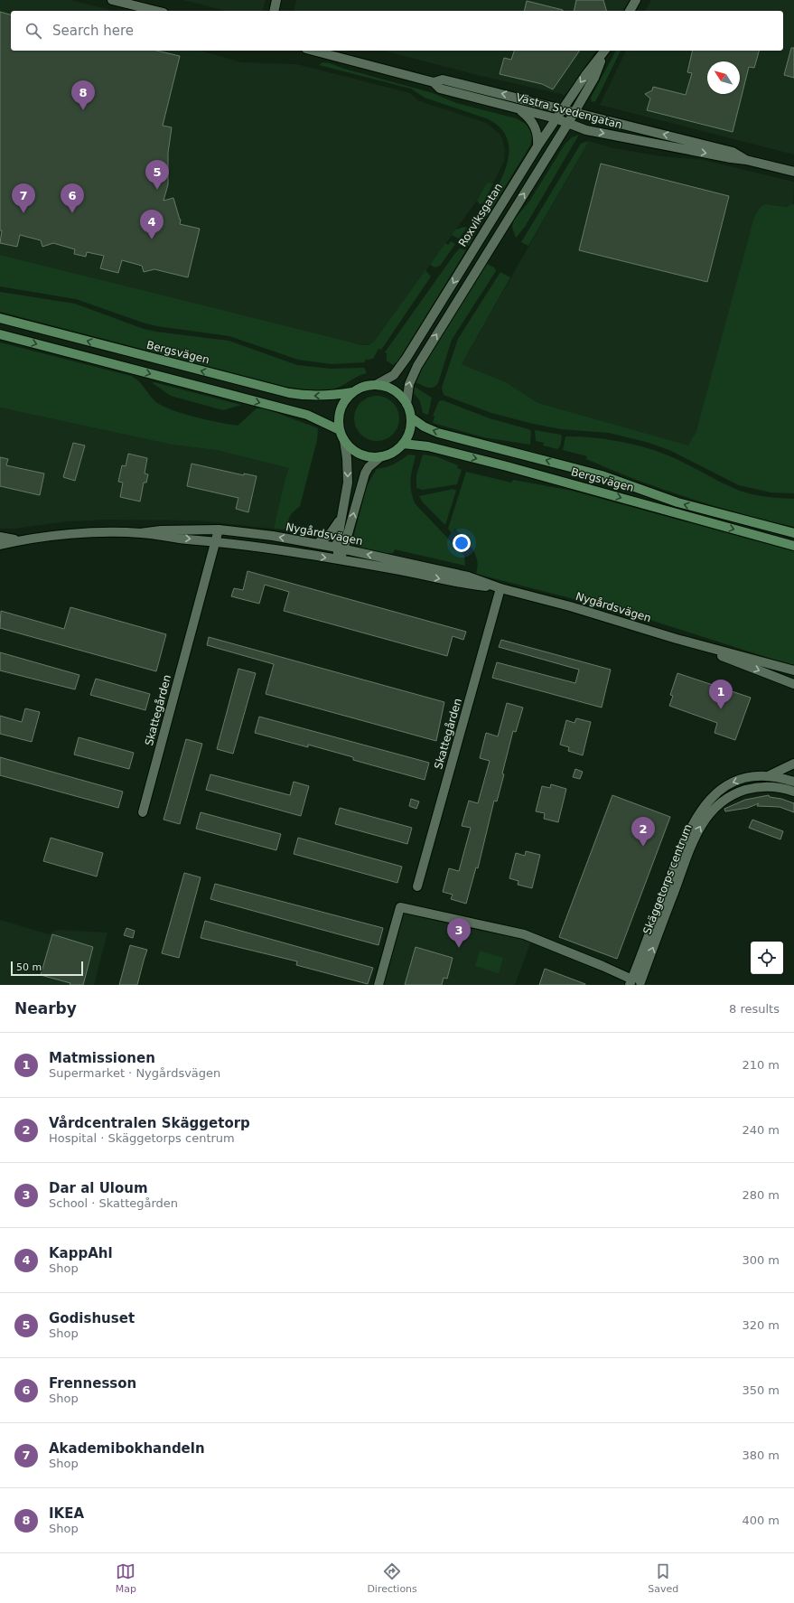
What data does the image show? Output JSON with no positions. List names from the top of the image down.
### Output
{
  "streets": {
    "main road": ["Bergsvägen"],
    "street": [
      "Västra Svedengatan",
      "Roxviksgatan",
      "Nygårdsvägen",
      "Skattegården",
      "Skäggetorps centrum"
    ]
  },
  "crossings": [
    ["Västra Svedengatan", "Roxviksgatan"],
    ["Roxviksgatan", "Bergsvägen"],
    ["Nygårdsvägen", "Skattegården"]
  ],
  "scale_bar": "50 m",
  "north": "top left",
  "page": {
    "search": "Search here",
    "pins": [
      "8",
      "5",
      "6",
      "7",
      "4",
      "1",
      "2",
      "3"
    ],
    "scale": "50 m",
    "heading": ["Nearby", "8 results"],
    "list": [
      {
        "mark": "1",
        "name": "Matmissionen",
        "note": "Supermarket · Nygårdsvägen",
        "value": "210 m"
      },
      {
        "mark": "2",
        "name": "Vårdcentralen Skäggetorp",
        "note": "Hospital · Skäggetorps centrum",
        "value": "240 m"
      },
      {
        "mark": "3",
        "name": "Dar al Uloum",
        "note": "School · Skattegården",
        "value": "280 m"
      },
      {
        "mark": "4",
        "name": "KappAhl",
        "note": "Shop",
        "value": "300 m"
      },
      {
        "mark": "5",
        "name": "Godishuset",
        "note": "Shop",
        "value": "320 m"
      },
      {
        "mark": "6",
        "name": "Frennesson",
        "note": "Shop",
        "value": "350 m"
      },
      {
        "mark": "7",
        "name": "Akademibokhandeln",
        "note": "Shop",
        "value": "380 m"
      },
      {
        "mark": "8",
        "name": "IKEA",
        "note": "Shop",
        "value": "400 m"
      }
    ],
    "nav": ["Map", "Directions", "Saved"]
  }
}
